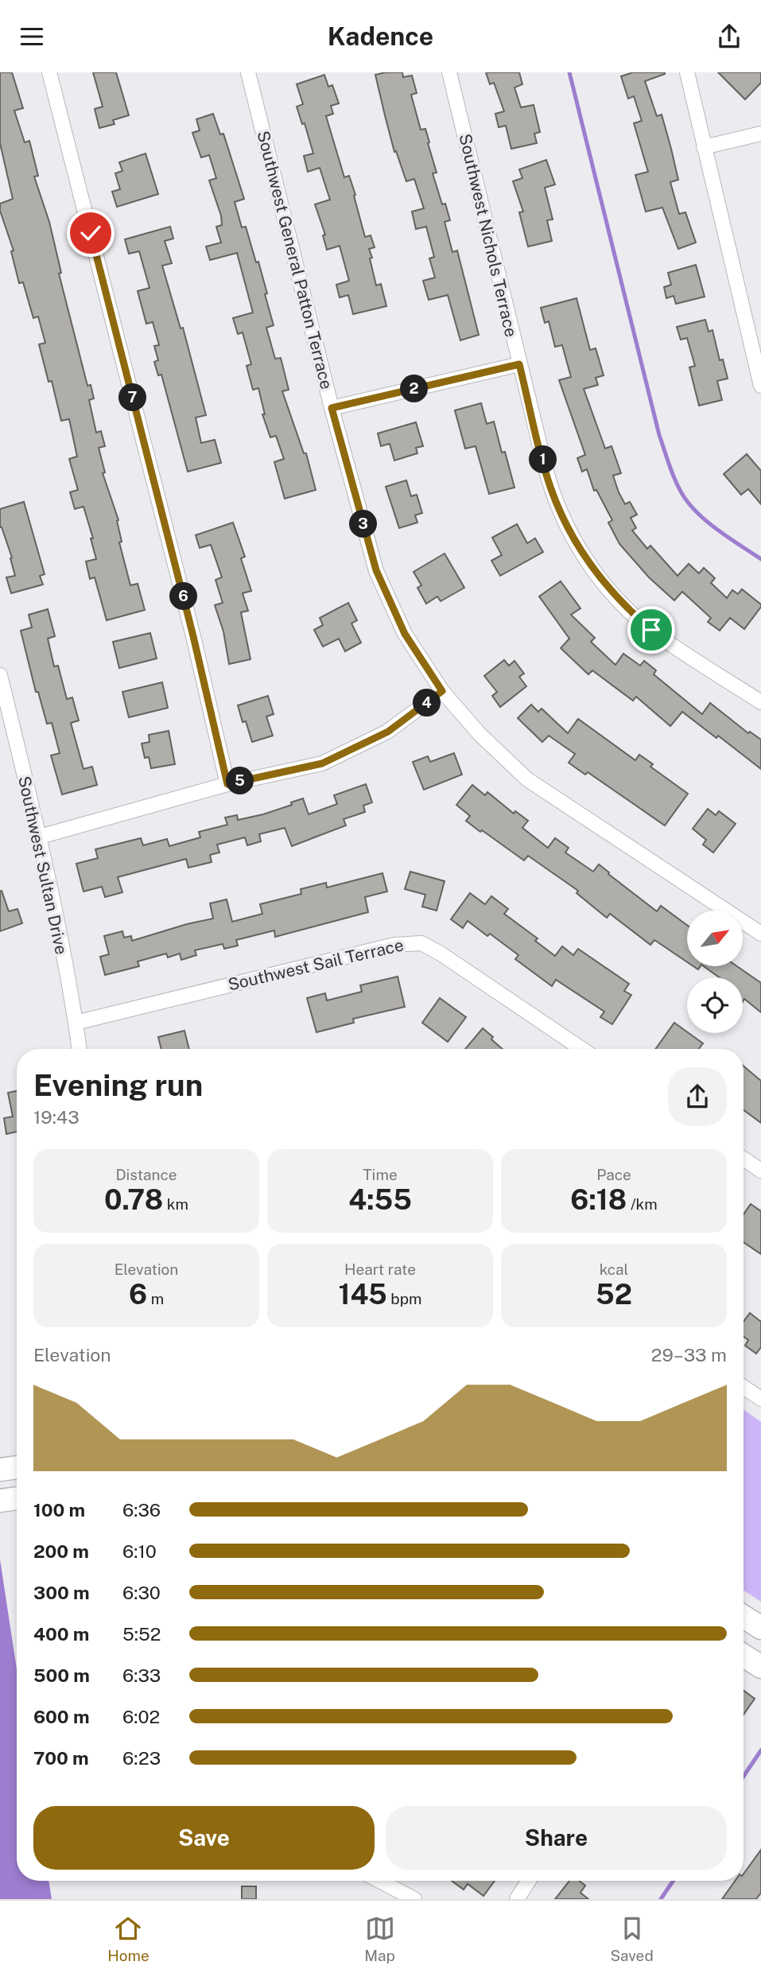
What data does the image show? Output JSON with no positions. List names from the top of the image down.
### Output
{
  "streets": {
    "street": [
      "Southwest Nichols Terrace",
      "Southwest General Patton Terrace",
      "Southwest Sultan Drive",
      "Southwest Sail Terrace"
    ]
  },
  "crossings": [
    ["Southwest Sultan Drive", "Southwest Sail Terrace"]
  ],
  "north": "top right",
  "page": {
    "header": "Kadence",
    "pins": [
      "2",
      "7",
      "1",
      "3",
      "6",
      "4",
      "5"
    ],
    "heading": ["Evening run", "19:43"],
    "stats": [
      ["Distance", "0.78 km"],
      ["Time", "4:55"],
      ["Pace", "6:18 /km"],
      ["Elevation", "6 m"],
      ["Heart rate", "145 bpm"],
      ["kcal", "52"]
    ],
    "chart": ["Elevation", "29–33 m"],
    "list": [
      {
        "name": "100 m",
        "note": "6:36"
      },
      {
        "name": "200 m",
        "note": "6:10"
      },
      {
        "name": "300 m",
        "note": "6:30"
      },
      {
        "name": "400 m",
        "note": "5:52"
      },
      {
        "name": "500 m",
        "note": "6:33"
      },
      {
        "name": "600 m",
        "note": "6:02"
      },
      {
        "name": "700 m",
        "note": "6:23"
      }
    ],
    "buttons": ["Save", "Share"],
    "tabs": ["Home", "Map", "Saved"]
  }
}
